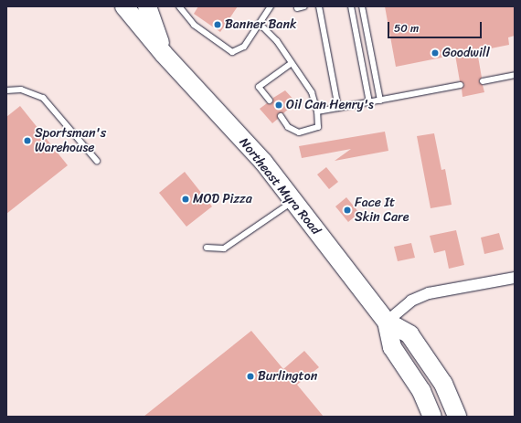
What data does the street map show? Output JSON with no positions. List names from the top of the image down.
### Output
{
  "streets": {
    "highway": ["Northeast Myra Road"]
  },
  "places": [
    "Banner Bank",
    "Goodwill",
    "Oil Can Henry's",
    "Sportsman's Warehouse",
    "MOD Pizza",
    "Face It Skin Care",
    "Burlington"
  ],
  "scale_bar": "50 m"
}
